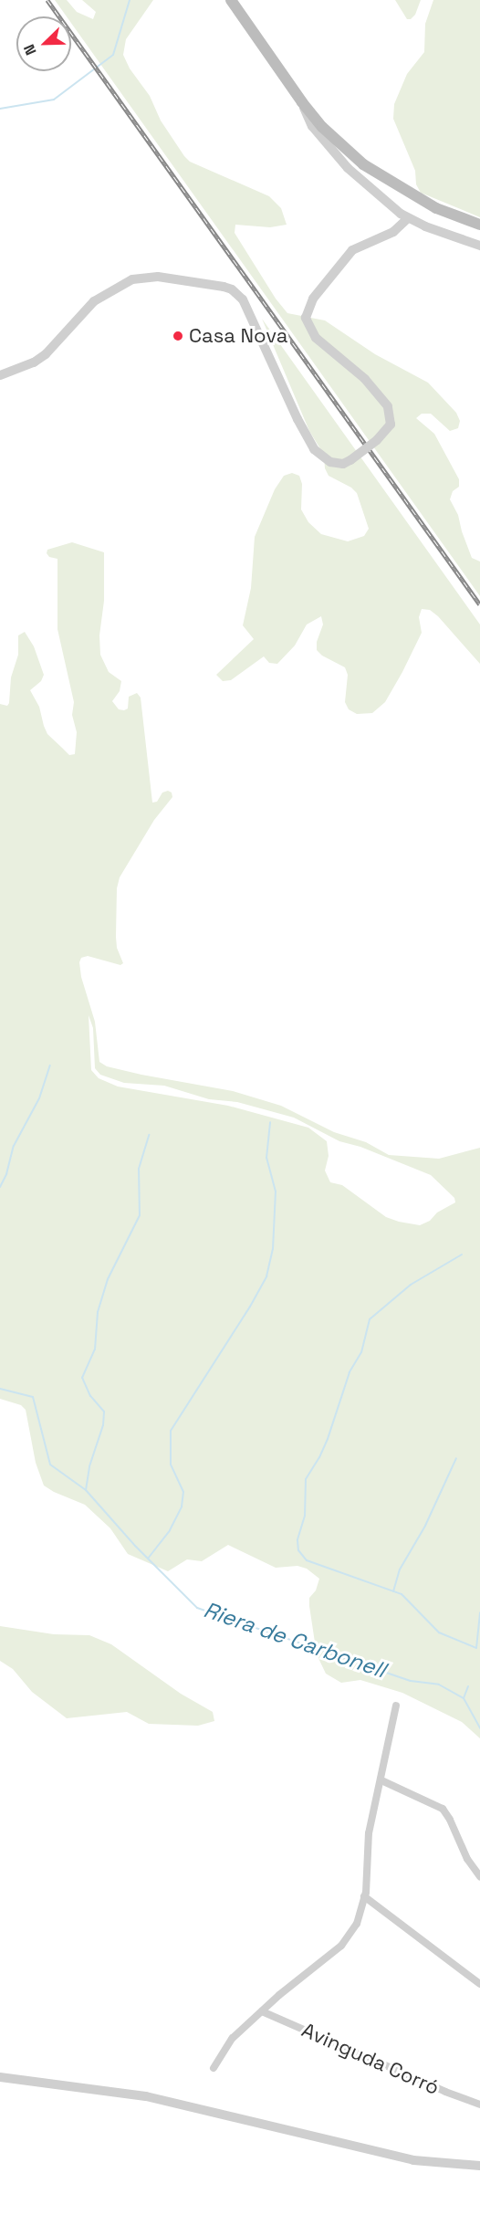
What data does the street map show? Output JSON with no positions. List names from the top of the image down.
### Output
{
  "streets": {
    "street": ["Avinguda Corró"]
  },
  "water": ["Riera de Carbonell"],
  "places": ["Casa Nova"],
  "north": "bottom left"
}
